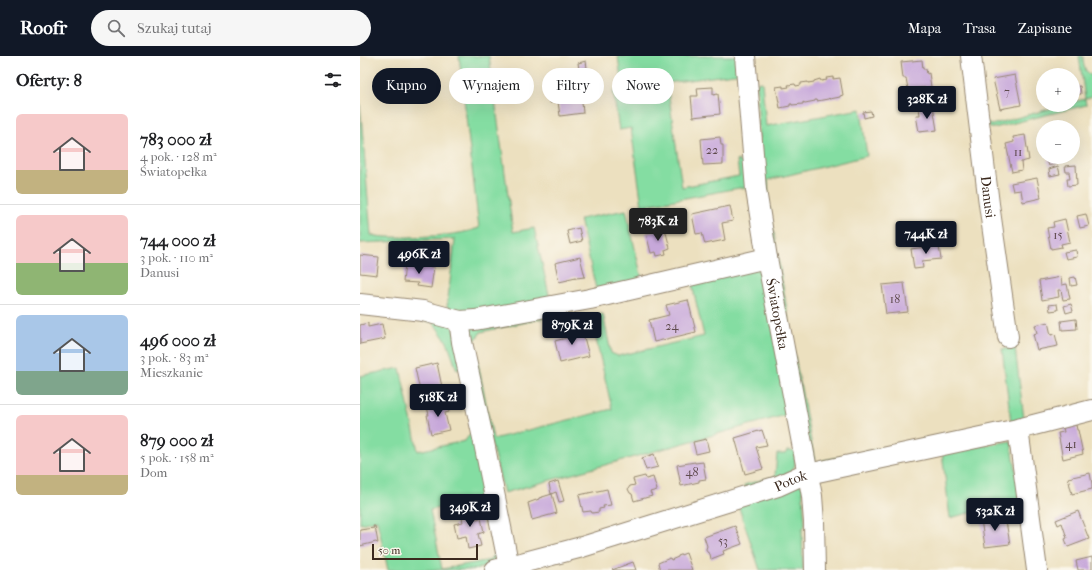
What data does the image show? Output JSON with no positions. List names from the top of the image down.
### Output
{
  "streets": {
    "street": ["Danusi", "Światopełka", "Potok"]
  },
  "crossings": [
    ["Światopełka", "Potok"]
  ],
  "house_numbers": [
    "7",
    "22",
    "11",
    "15",
    "18",
    "24",
    "41",
    "48",
    "53"
  ],
  "scale_bar": "50 m",
  "page": {
    "header": "Roofr",
    "search": "Szukaj tutaj",
    "nav": ["Mapa", "Trasa", "Zapisane"],
    "heading": "Oferty: 8",
    "map_buttons": ["+", "−"],
    "chip": [
      "Kupno",
      "Wynajem",
      "Filtry",
      "Nowe"
    ],
    "price": [
      "328K zł",
      "783K zł",
      "744K zł",
      "496K zł",
      "879K zł",
      "518K zł",
      "349K zł",
      "532K zł"
    ],
    "list": [
      {
        "name": "783 000 zł",
        "note": "4 pok. · 128 m² · Światopełka"
      },
      {
        "name": "744 000 zł",
        "note": "3 pok. · 110 m² · Danusi"
      },
      {
        "name": "496 000 zł",
        "note": "3 pok. · 83 m² · Mieszkanie"
      },
      {
        "name": "879 000 zł",
        "note": "5 pok. · 158 m² · Dom"
      }
    ],
    "scale": "50 m"
  }
}
